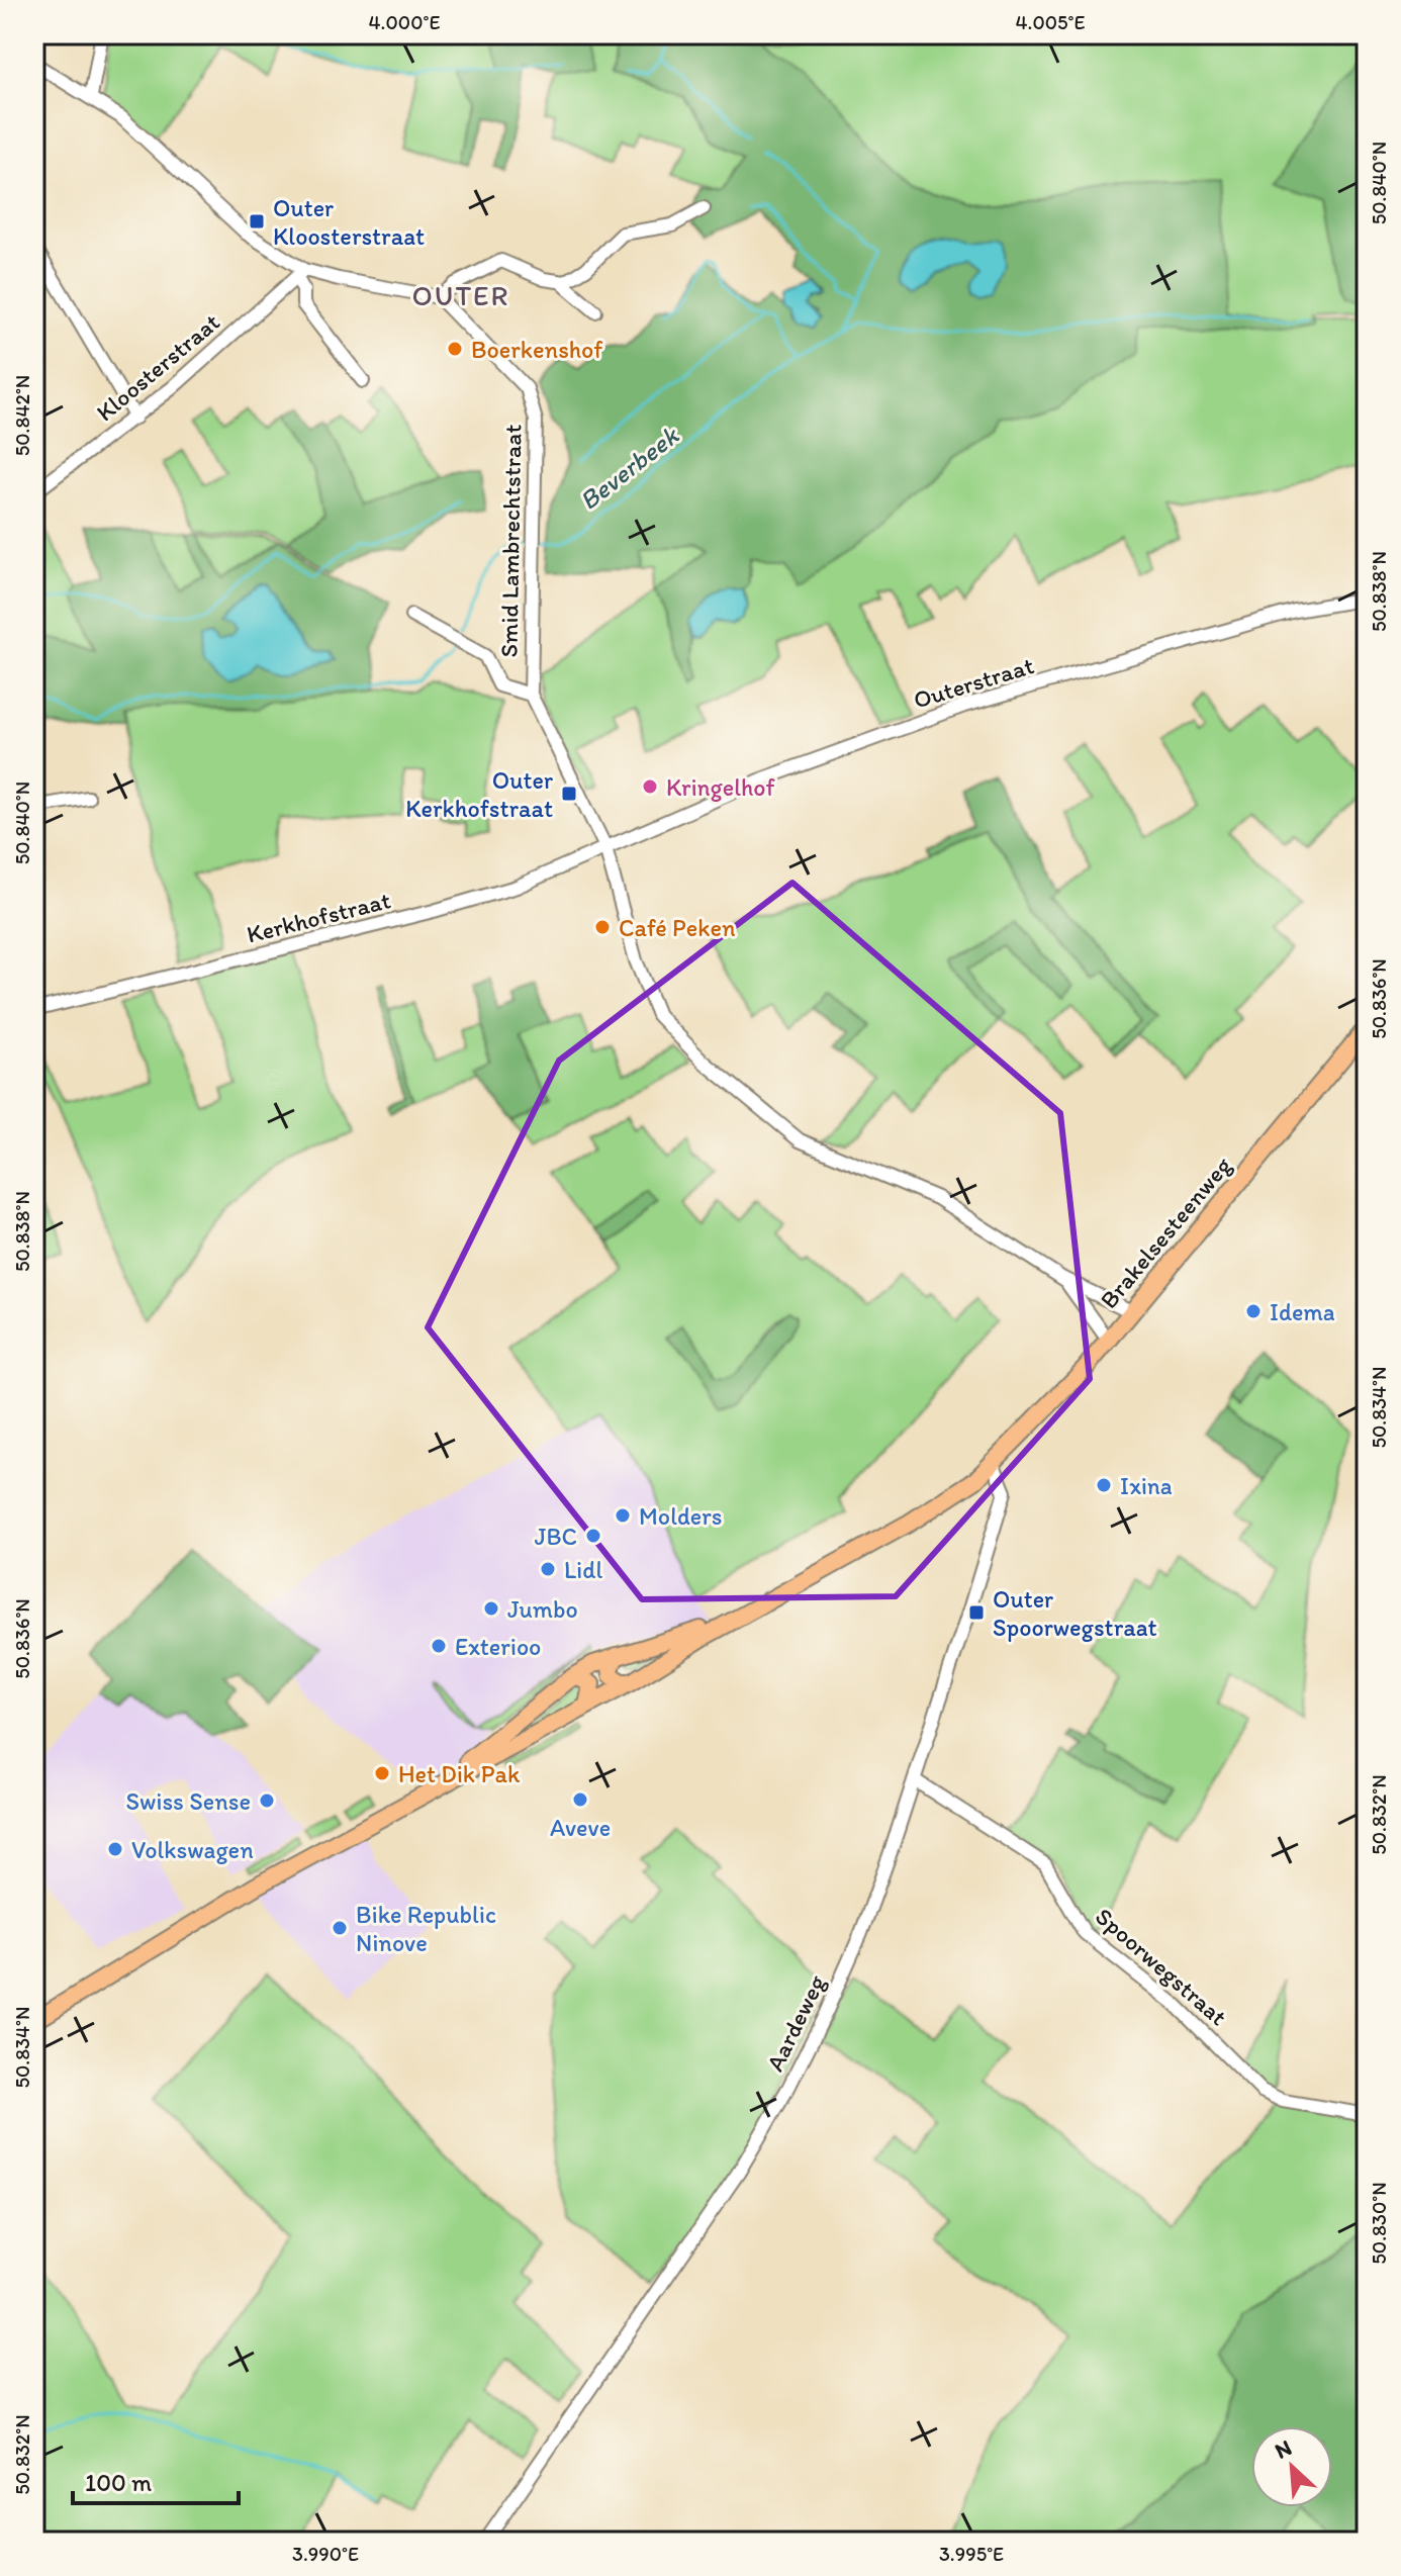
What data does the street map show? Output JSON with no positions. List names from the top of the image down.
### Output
{
  "streets": {
    "main road": ["Brakelsesteenweg"],
    "street": [
      "Kloosterstraat",
      "Smid Lambrechtstraat",
      "Outerstraat",
      "Kerkhofstraat",
      "Spoorwegstraat",
      "Aardeweg"
    ]
  },
  "crossings": [
    ["Smid Lambrechtstraat", "Outerstraat"],
    ["Smid Lambrechtstraat", "Kerkhofstraat"],
    ["Outerstraat", "Kerkhofstraat"],
    ["Brakelsesteenweg", "Aardeweg"],
    ["Spoorwegstraat", "Aardeweg"]
  ],
  "districts": ["OUTER"],
  "water": ["Beverbeek"],
  "places": {
    "transit": ["Outer Kloosterstraat", "Outer Kerkhofstraat", "Outer Spoorwegstraat"],
    "other": [
      "Boerkenshof",
      "Kringelhof",
      "Café Peken",
      "Idema",
      "Ixina",
      "Molders",
      "JBC",
      "Lidl",
      "Jumbo",
      "Exterioo",
      "Het Dik Pak",
      "Aveve",
      "Swiss Sense",
      "Volkswagen",
      "Bike Republic Ninove"
    ]
  },
  "scale_bar": "100 m",
  "north": "top left",
  "coordinates": [
    "4.000°E",
    "4.005°E",
    "50.840°N",
    "50.842°N",
    "50.838°N",
    "50.836°N",
    "50.834°N",
    "50.832°N",
    "50.830°N",
    "3.990°E",
    "3.995°E"
  ]
}
